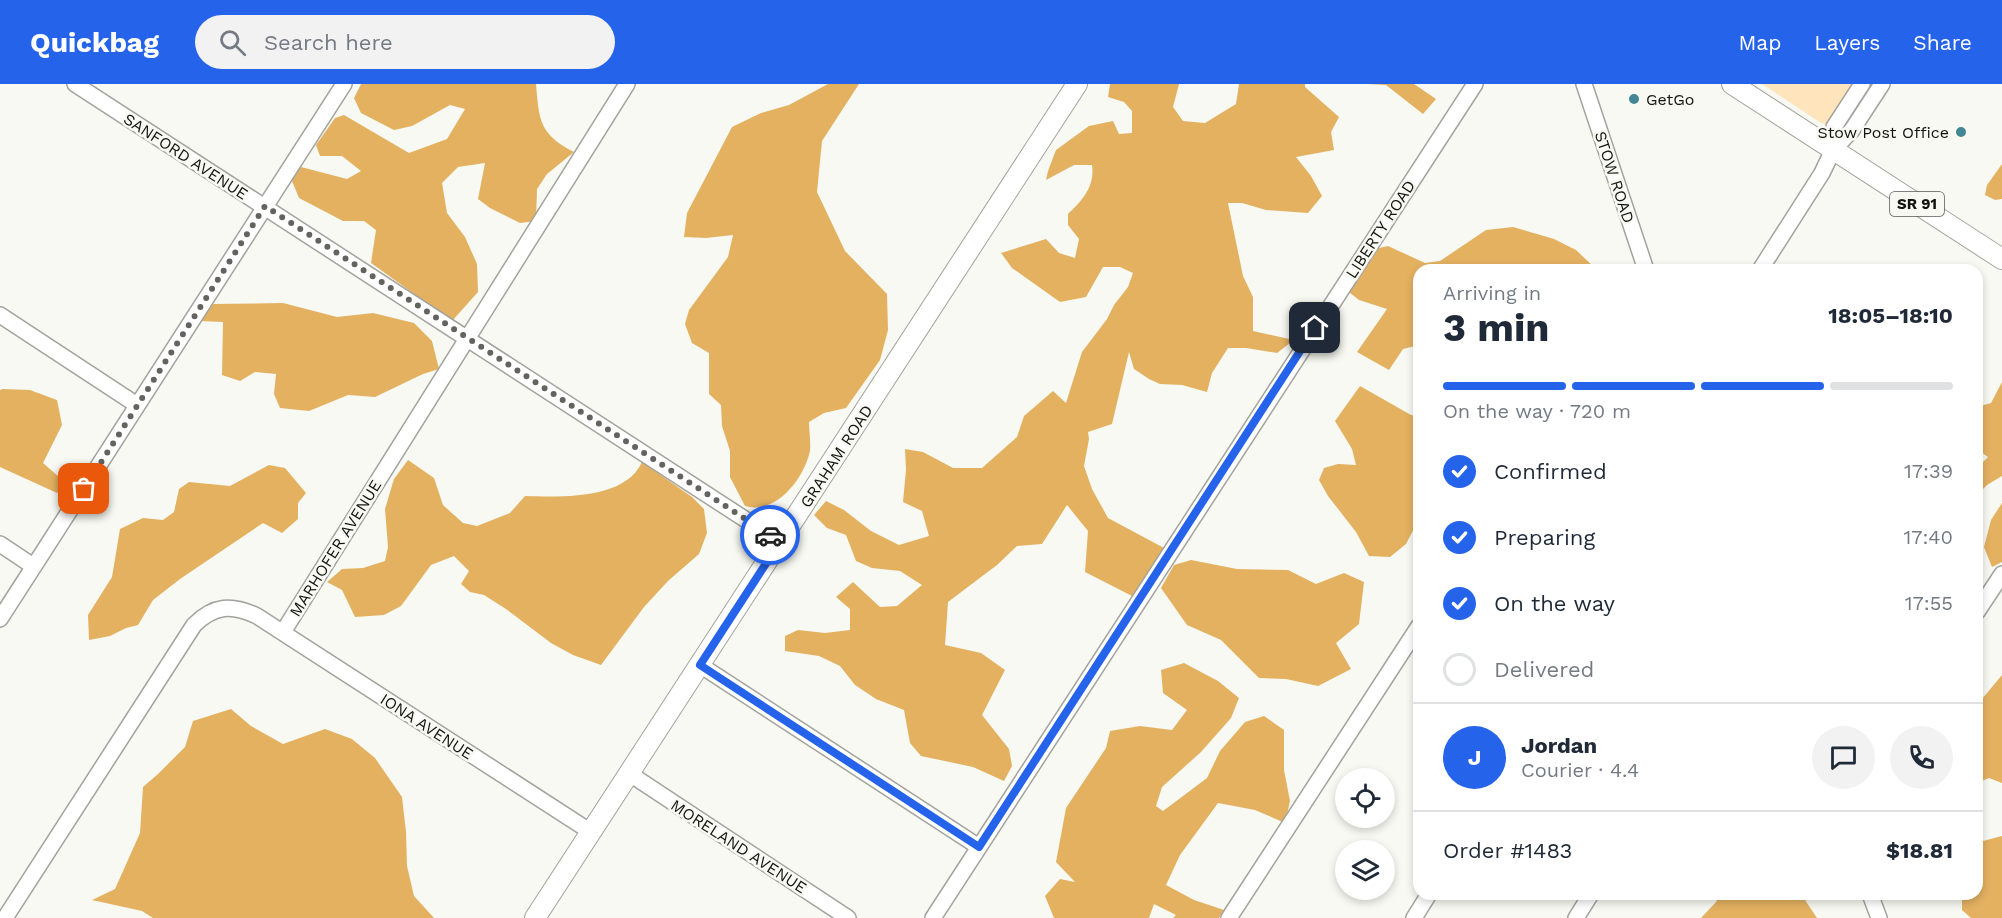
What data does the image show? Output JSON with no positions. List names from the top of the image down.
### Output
{
  "streets": {
    "main road": ["SR 91", "GRAHAM ROAD"],
    "street": [
      "SANFORD AVENUE",
      "STOW ROAD",
      "LIBERTY ROAD",
      "MARHOFER AVENUE",
      "IONA AVENUE",
      "MORELAND AVENUE"
    ]
  },
  "crossings": [
    ["SANFORD AVENUE", "GRAHAM ROAD"],
    ["SANFORD AVENUE", "MARHOFER AVENUE"],
    ["GRAHAM ROAD", "IONA AVENUE"],
    ["GRAHAM ROAD", "MORELAND AVENUE"],
    ["MARHOFER AVENUE", "IONA AVENUE"]
  ],
  "places": ["GetGo", "Stow Post Office"],
  "page": {
    "header": "Quickbag",
    "search": "Search here",
    "nav": ["Map", "Layers", "Share"],
    "heading": ["3 min", "Arriving in", "18:05–18:10"],
    "panel": [
      "Jordan",
      "Courier · 4.4",
      "Order #1483",
      "$18.81"
    ],
    "bar": "On the way · 720 m",
    "list": [
      ["Confirmed", "17:39"],
      ["Preparing", "17:40"],
      ["On the way", "17:55"],
      "Delivered"
    ],
    "round": "J"
  }
}
